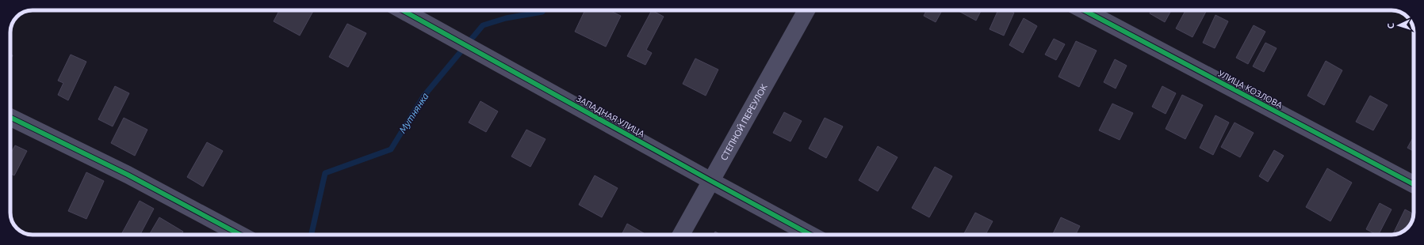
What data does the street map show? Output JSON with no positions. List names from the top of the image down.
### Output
{
  "streets": {
    "street": ["УЛИЦА КОЗЛОВА", "ЗАПАДНАЯ УЛИЦА", "СТЕПНОЙ ПЕРЕУЛОК"]
  },
  "crossings": [
    ["ЗАПАДНАЯ УЛИЦА", "СТЕПНОЙ ПЕРЕУЛОК"]
  ],
  "water": ["Мутнянка"],
  "north": "left"
}
